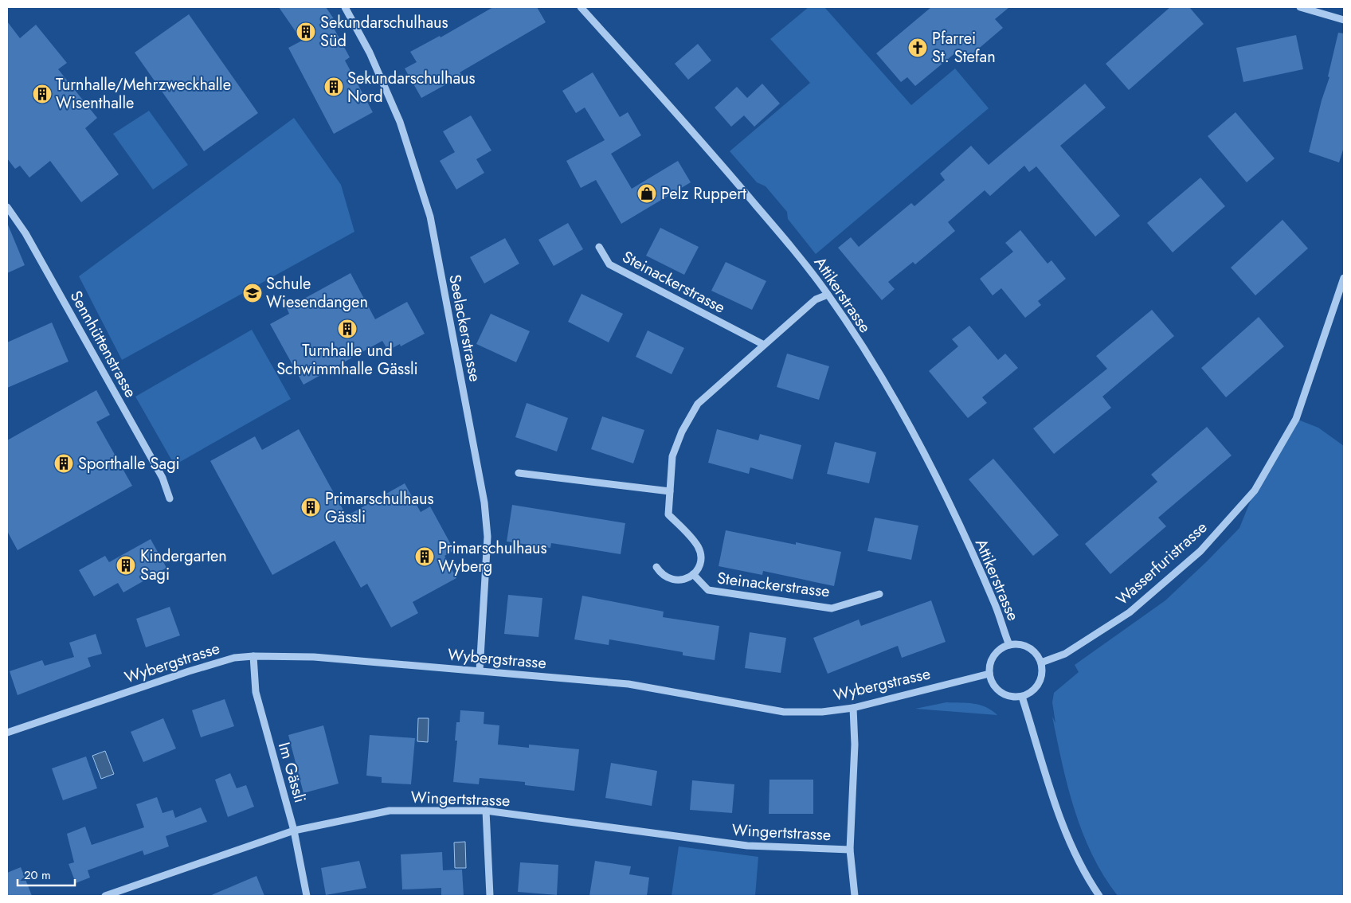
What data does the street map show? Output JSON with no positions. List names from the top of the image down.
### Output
{
  "streets": {
    "street": [
      "Steinackerstrasse",
      "Attikerstrasse",
      "Seelackerstrasse",
      "Sennhüttenstrasse",
      "Wasserfuristrasse",
      "Wybergstrasse",
      "Im Gässli",
      "Wingertstrasse"
    ]
  },
  "crossings": [
    ["Steinackerstrasse", "Attikerstrasse"],
    ["Attikerstrasse", "Wasserfuristrasse"],
    ["Attikerstrasse", "Wybergstrasse"],
    ["Seelackerstrasse", "Wybergstrasse"],
    ["Wasserfuristrasse", "Wybergstrasse"],
    ["Wybergstrasse", "Im Gässli"],
    ["Im Gässli", "Wingertstrasse"]
  ],
  "places": {
    "building": [
      "Sekundarschulhaus Süd",
      "Sekundarschulhaus Nord",
      "Turnhalle/Mehrzweckhalle Wisenthalle",
      "Turnhalle und Schwimmhalle Gässli",
      "Sporthalle Sagi",
      "Primarschulhaus Gässli",
      "Primarschulhaus Wyberg",
      "Kindergarten Sagi"
    ],
    "church": ["Pfarrei St. Stefan"],
    "shop": ["Pelz Ruppert"],
    "school or university": ["Schule Wiesendangen"]
  },
  "scale_bar": "20 m"
}
